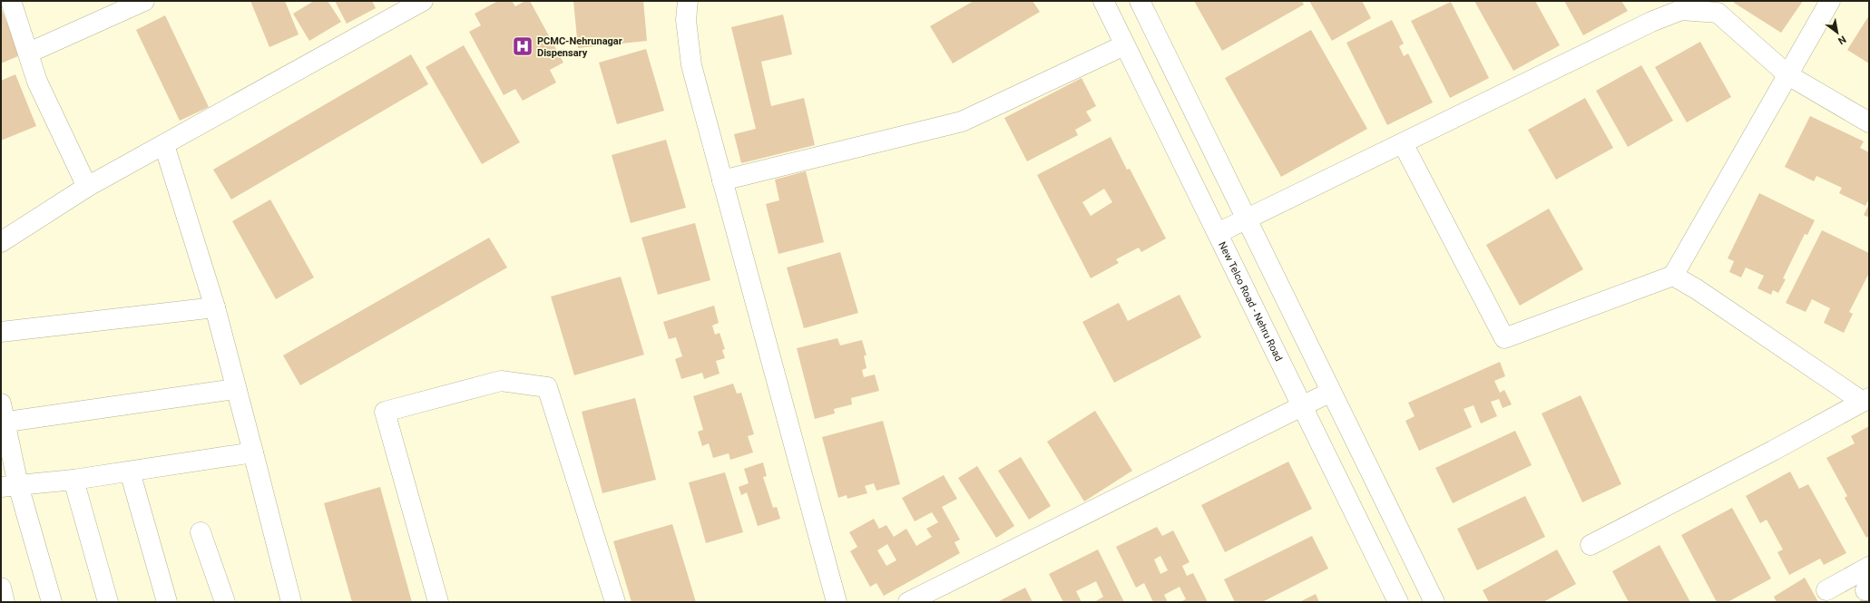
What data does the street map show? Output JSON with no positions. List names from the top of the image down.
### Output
{
  "streets": {
    "street": ["New Telco Road - Nehru Road"]
  },
  "places": {
    "hospital": ["PCMC-Nehrunagar Dispensary"]
  },
  "north": "bottom right"
}
